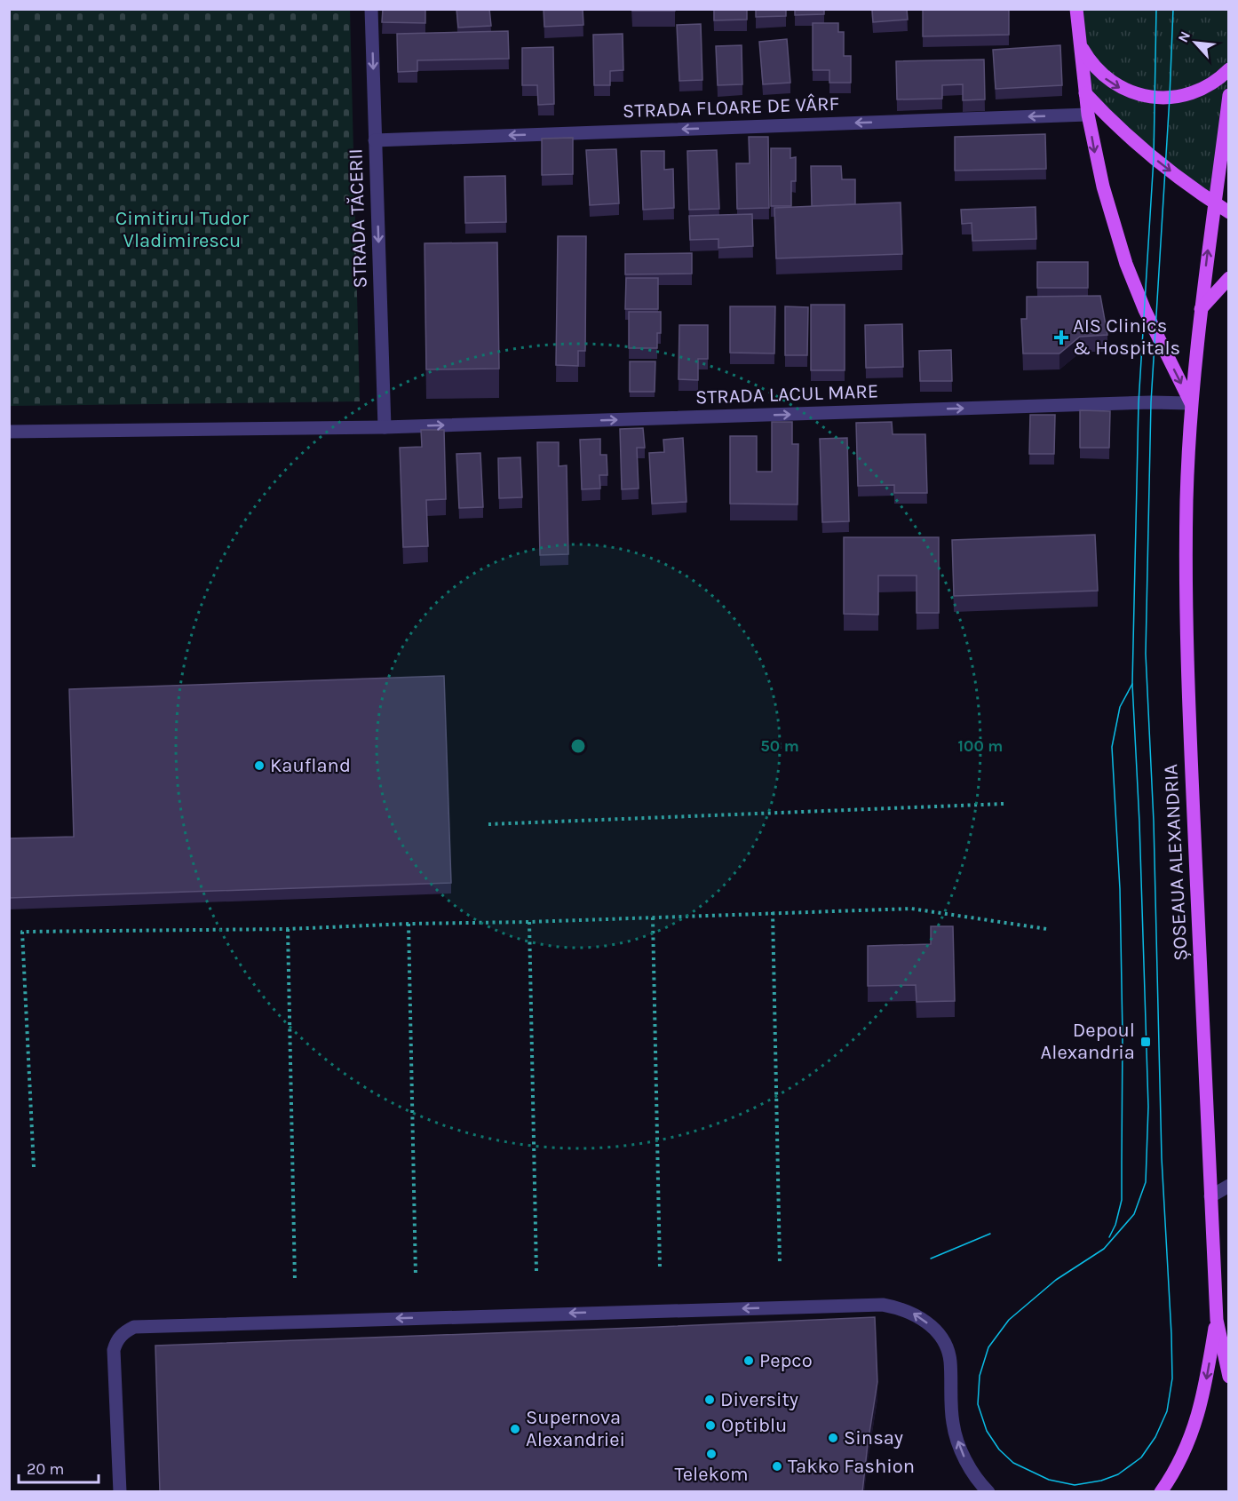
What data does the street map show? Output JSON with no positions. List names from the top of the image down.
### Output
{
  "streets": {
    "main road": ["ȘOSEAUA ALEXANDRIA"],
    "street": ["STRADA FLOARE DE VÂRF", "STRADA TĂCERII", "STRADA LACUL MARE"]
  },
  "crossings": [
    ["STRADA FLOARE DE VÂRF", "STRADA TĂCERII"],
    ["STRADA FLOARE DE VÂRF", "ȘOSEAUA ALEXANDRIA"],
    ["STRADA TĂCERII", "STRADA LACUL MARE"],
    ["STRADA LACUL MARE", "ȘOSEAUA ALEXANDRIA"]
  ],
  "one_way": ["STRADA FLOARE DE VÂRF", "STRADA TĂCERII", "STRADA LACUL MARE"],
  "parks": ["Cimitirul Tudor Vladimirescu"],
  "places": {
    "health": ["AIS Clinics & Hospitals"],
    "other": [
      "Kaufland",
      "Pepco",
      "Diversity",
      "Optiblu",
      "Supernova Alexandriei",
      "Sinsay",
      "Telekom",
      "Takko Fashion"
    ],
    "transit": ["Depoul Alexandria"]
  },
  "scale_bar": "20 m",
  "north": "top left",
  "rings": ["50 m", "100 m"]
}
